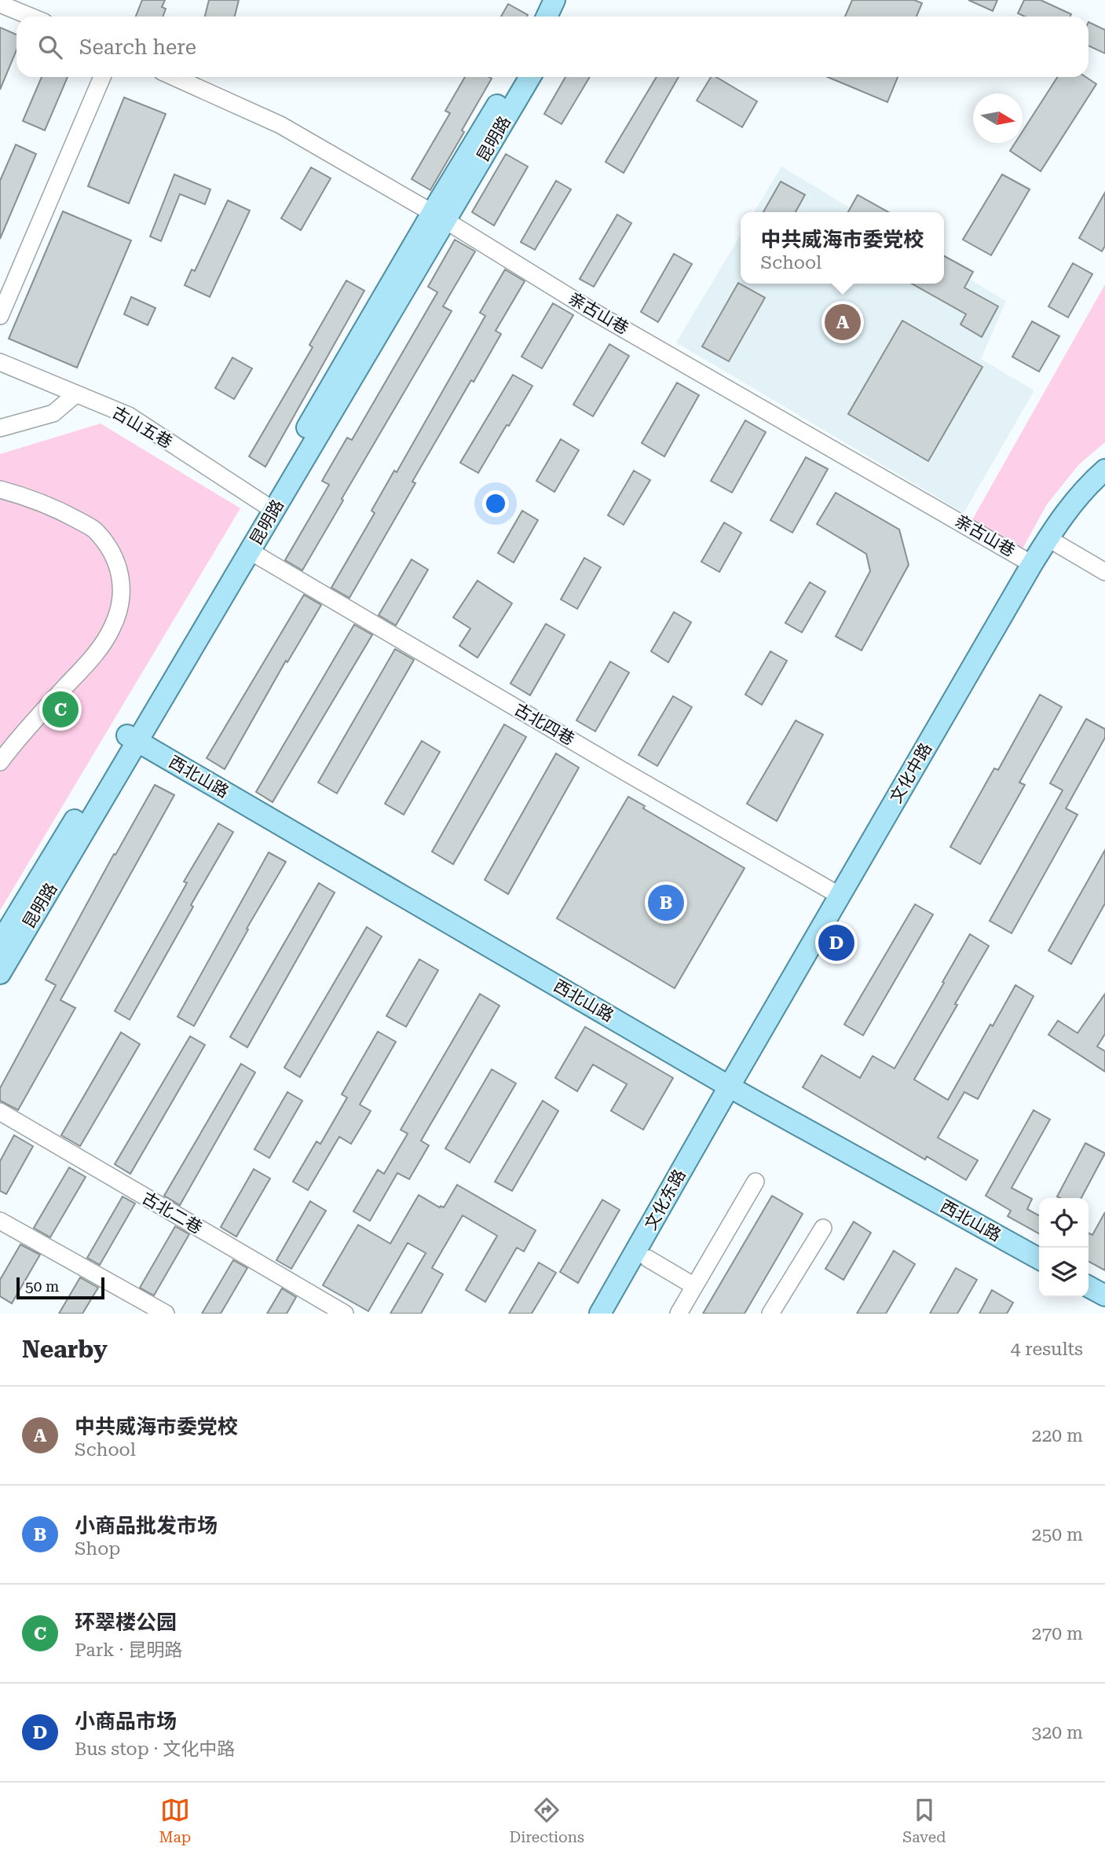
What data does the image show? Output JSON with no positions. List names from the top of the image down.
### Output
{
  "streets": {
    "main road": [
      "昆明路",
      "文化中路",
      "西北山路",
      "文化东路"
    ],
    "street": [
      "亲古山巷",
      "古山五巷",
      "古北四巷",
      "古北二巷"
    ]
  },
  "crossings": [
    ["昆明路", "亲古山巷"],
    ["昆明路", "古山五巷"],
    ["昆明路", "古北四巷"],
    ["昆明路", "西北山路"],
    ["亲古山巷", "文化中路"],
    ["古北四巷", "文化中路"],
    ["文化中路", "西北山路"],
    ["文化中路", "文化东路"],
    ["西北山路", "文化东路"]
  ],
  "scale_bar": "50 m",
  "north": "right",
  "page": {
    "search": "Search here",
    "popup": ["中共威海市委党校", "School"],
    "pins": [
      "A",
      "C",
      "B",
      "D"
    ],
    "scale": "50 m",
    "heading": ["Nearby", "4 results"],
    "list": [
      {
        "mark": "A",
        "name": "中共威海市委党校",
        "note": "School",
        "value": "220 m"
      },
      {
        "mark": "B",
        "name": "小商品批发市场",
        "note": "Shop",
        "value": "250 m"
      },
      {
        "mark": "C",
        "name": "环翠楼公园",
        "note": "Park · 昆明路",
        "value": "270 m"
      },
      {
        "mark": "D",
        "name": "小商品市场",
        "note": "Bus stop · 文化中路",
        "value": "320 m"
      }
    ],
    "nav": ["Map", "Directions", "Saved"]
  }
}
